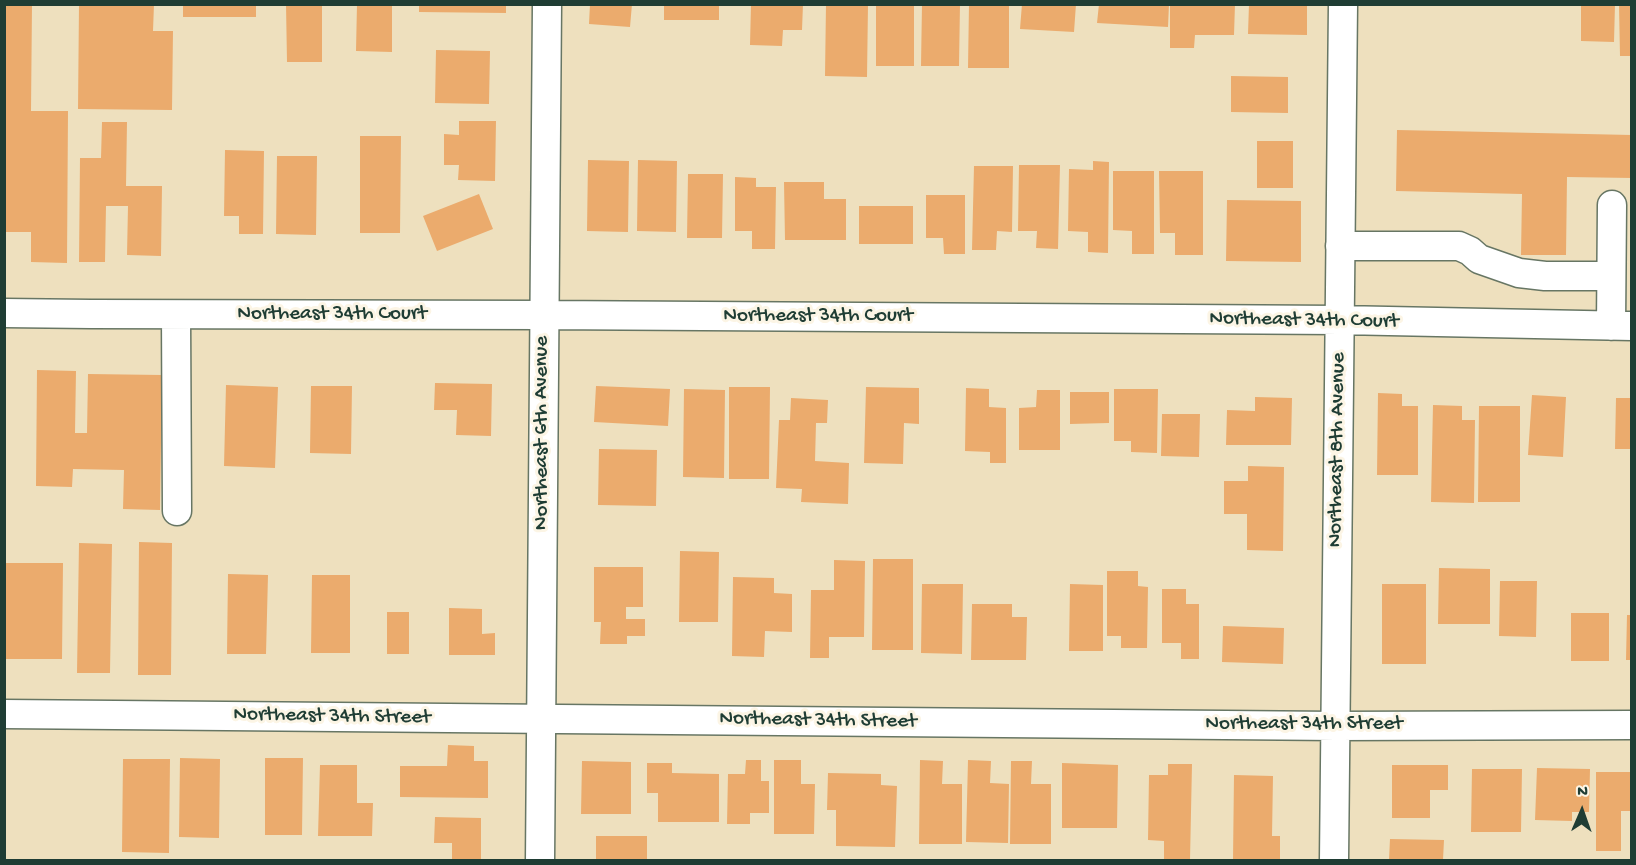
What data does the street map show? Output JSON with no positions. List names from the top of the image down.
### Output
{
  "streets": {
    "street": [
      "Northeast 34th Court",
      "Northeast 6th Avenue",
      "Northeast 8th Avenue",
      "Northeast 34th Street"
    ]
  },
  "crossings": [
    ["Northeast 34th Court", "Northeast 6th Avenue"],
    ["Northeast 34th Court", "Northeast 8th Avenue"],
    ["Northeast 6th Avenue", "Northeast 34th Street"],
    ["Northeast 8th Avenue", "Northeast 34th Street"]
  ],
  "north": "top"
}
